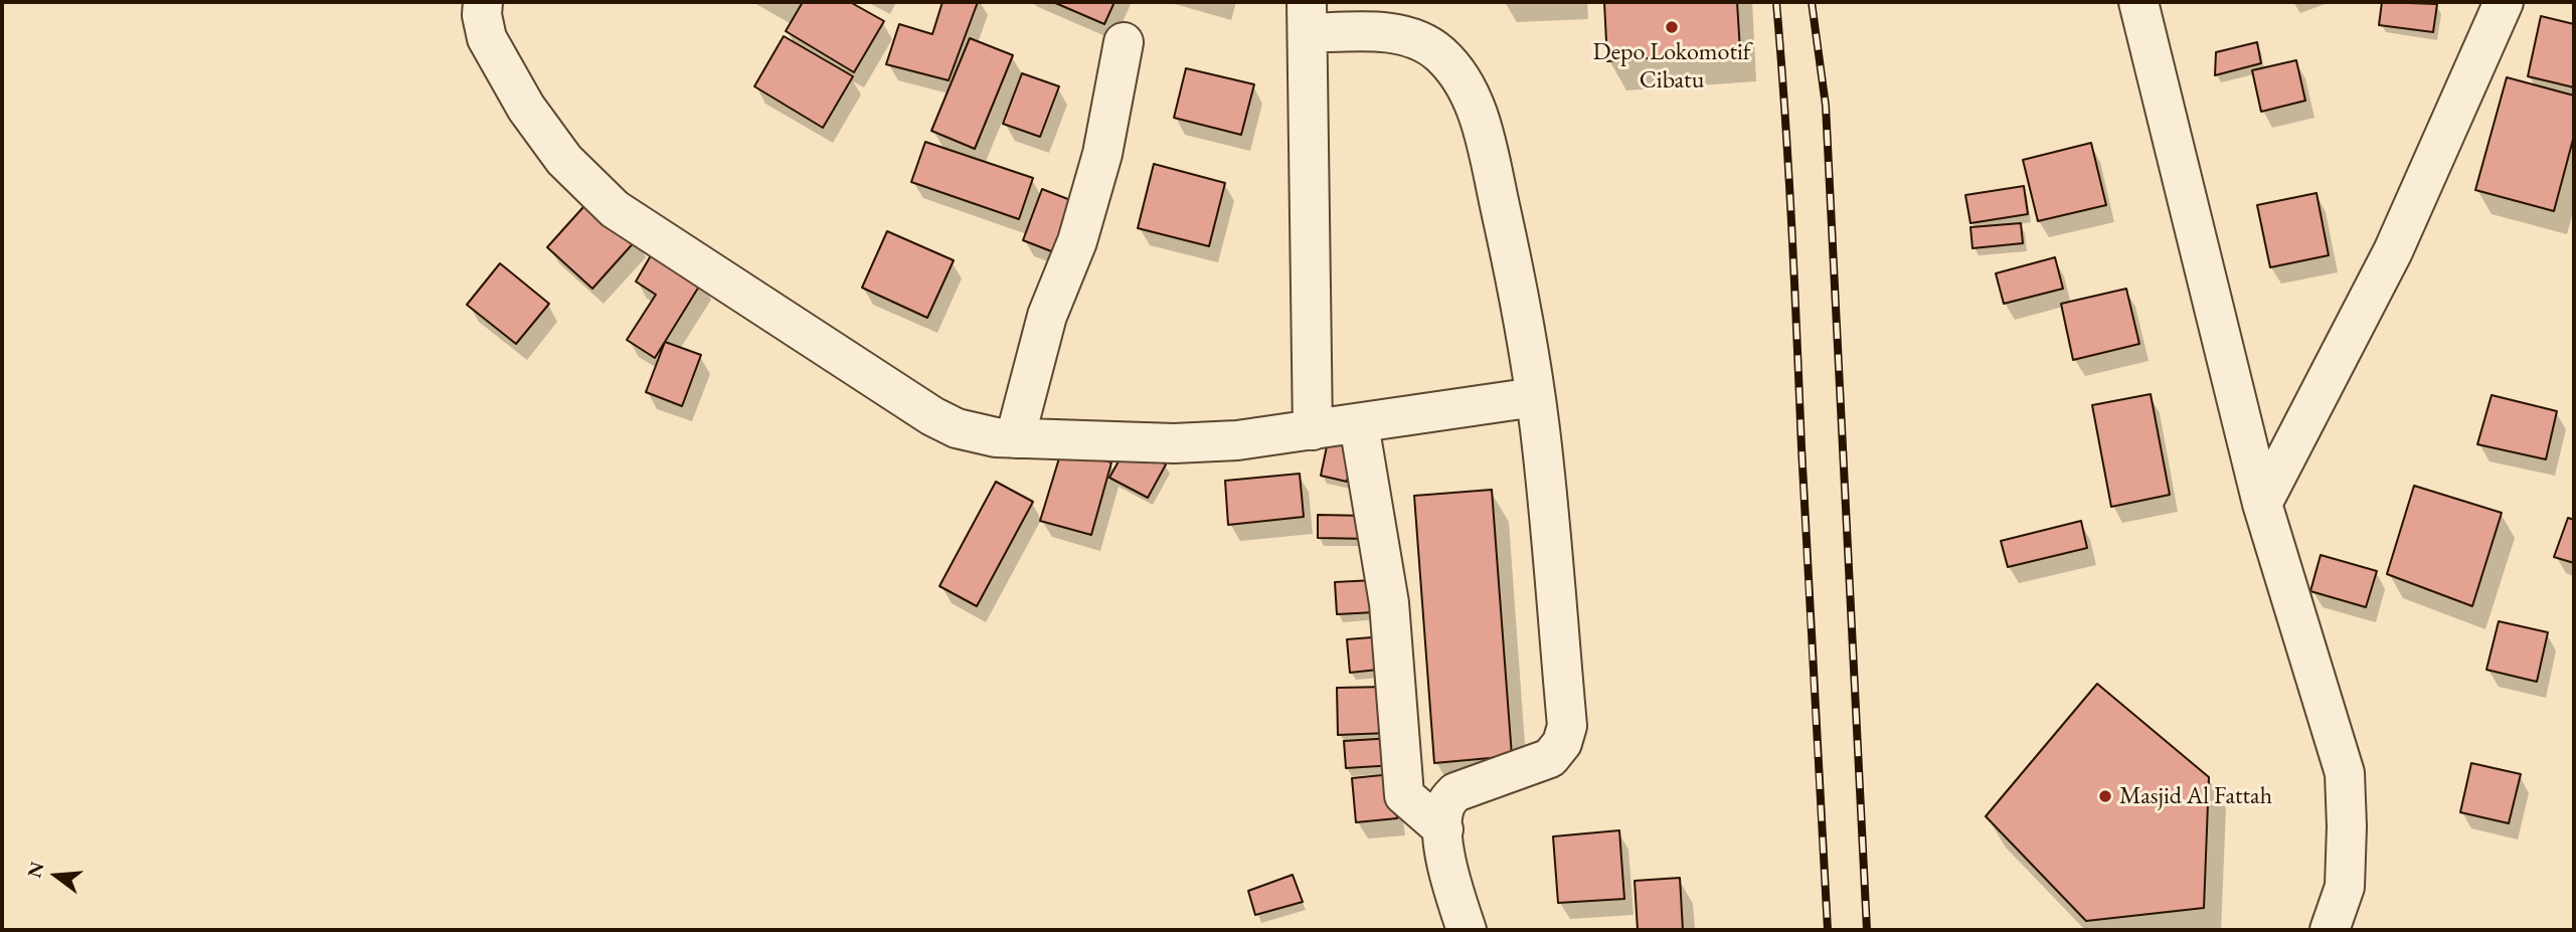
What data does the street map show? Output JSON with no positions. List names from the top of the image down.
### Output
{
  "places": ["Depo Lokomotif Cibatu", "Masjid Al Fattah"],
  "north": "left"
}
